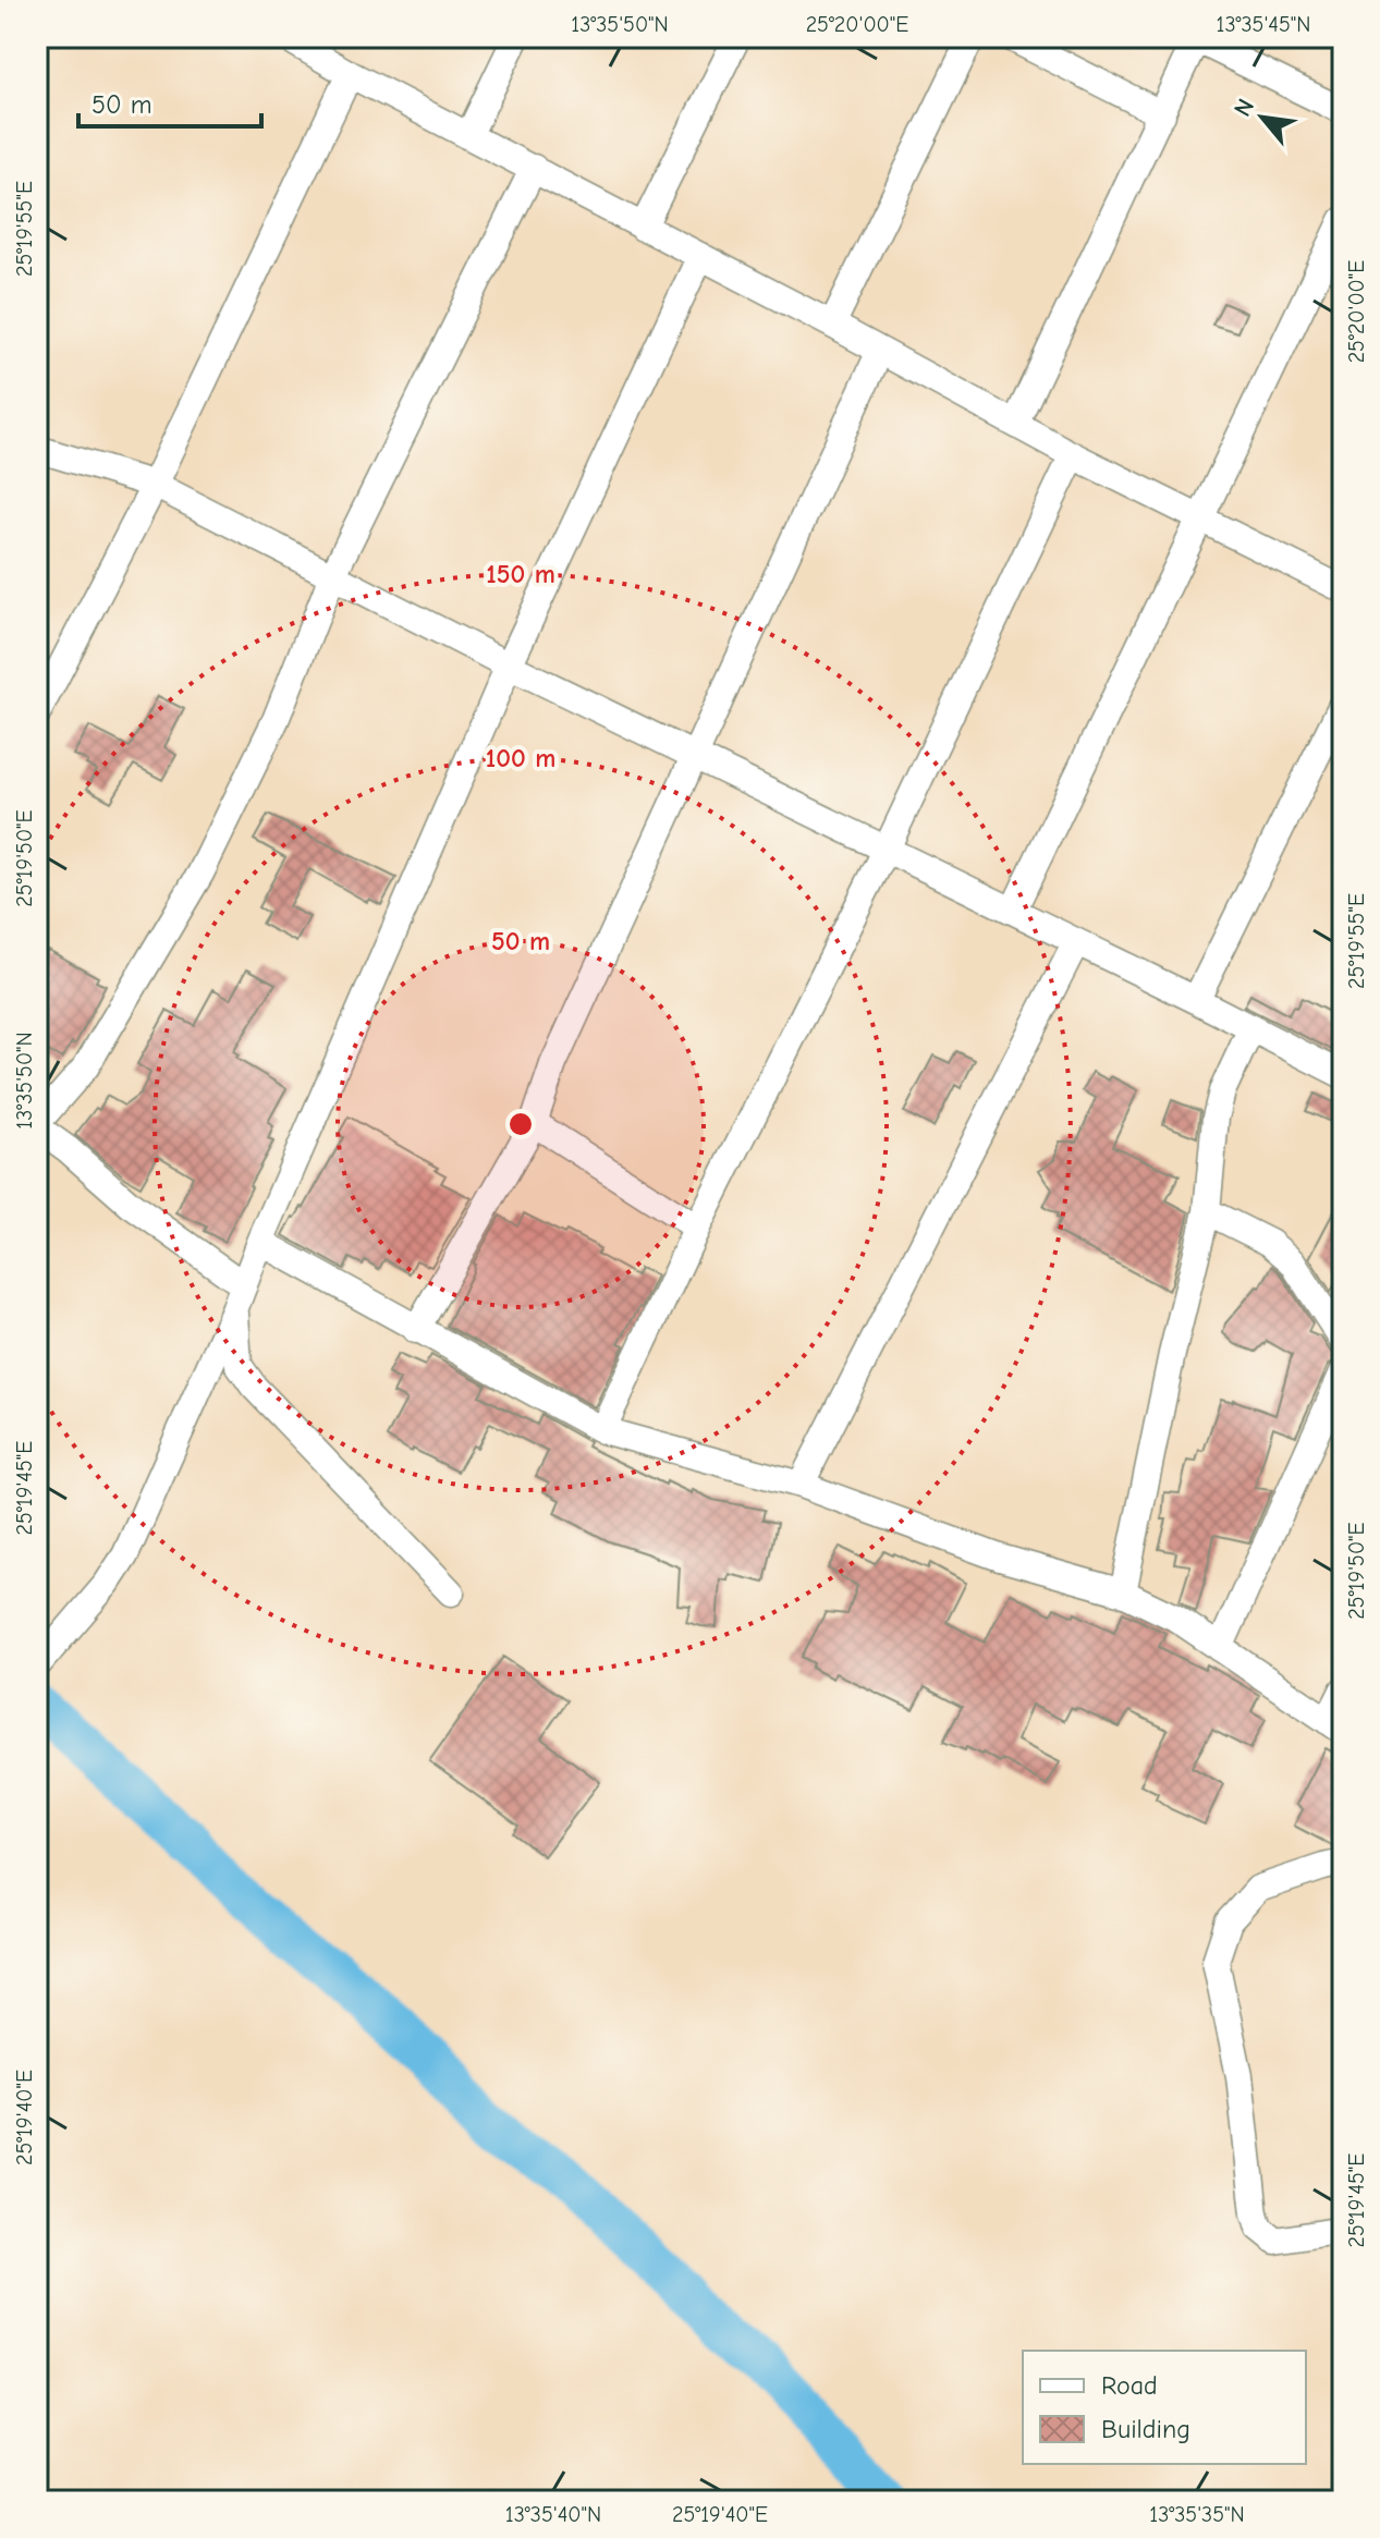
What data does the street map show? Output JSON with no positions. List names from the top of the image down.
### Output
{
  "legend": ["Road", "Building"],
  "scale_bar": "50 m",
  "north": "top left",
  "coordinates": [
    "13°35'50\"N",
    "25°20'00\"E",
    "13°35'45\"N",
    "25°19'55\"E",
    "25°19'50\"E",
    "25°19'45\"E",
    "25°19'40\"E",
    "13°35'40\"N",
    "13°35'35\"N"
  ],
  "rings": ["150 m", "100 m", "50 m"]
}
